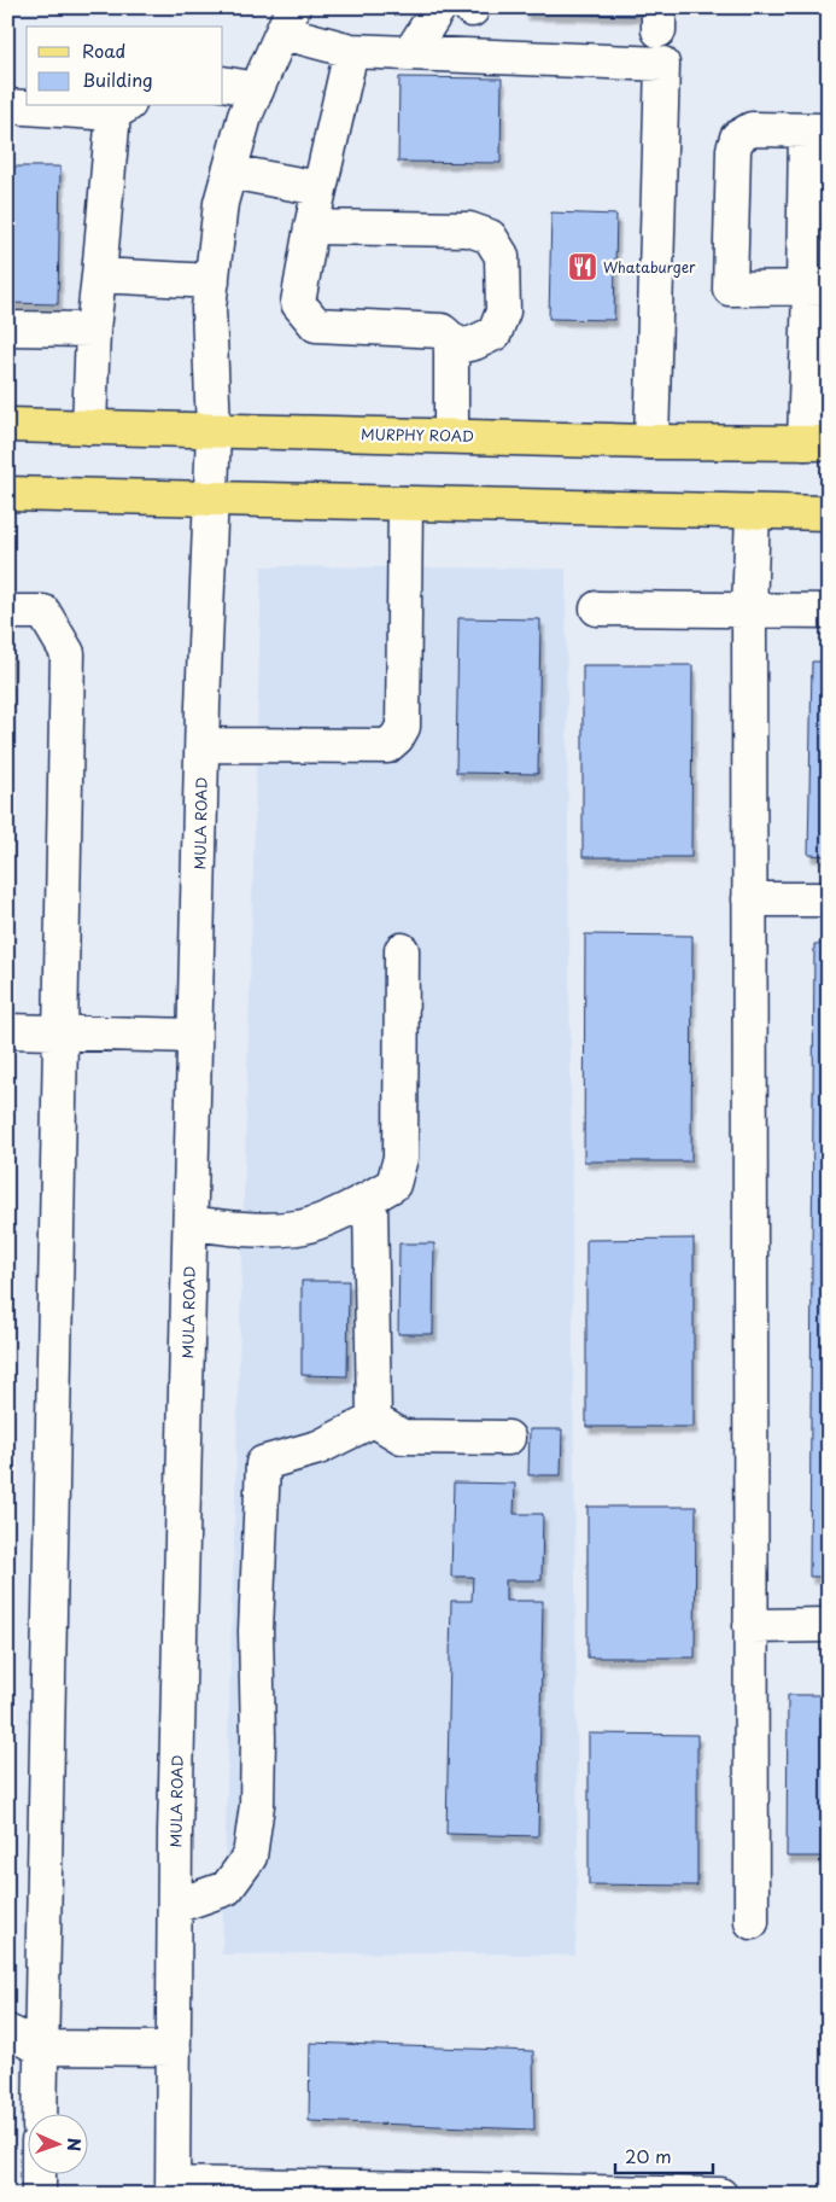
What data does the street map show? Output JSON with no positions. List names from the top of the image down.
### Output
{
  "streets": {
    "main road": ["MURPHY ROAD"],
    "street": ["MULA ROAD"]
  },
  "crossings": [
    ["MURPHY ROAD", "MULA ROAD"]
  ],
  "places": {
    "restaurant": ["Whataburger"]
  },
  "legend": ["Road", "Building"],
  "scale_bar": "20 m",
  "north": "right"
}
